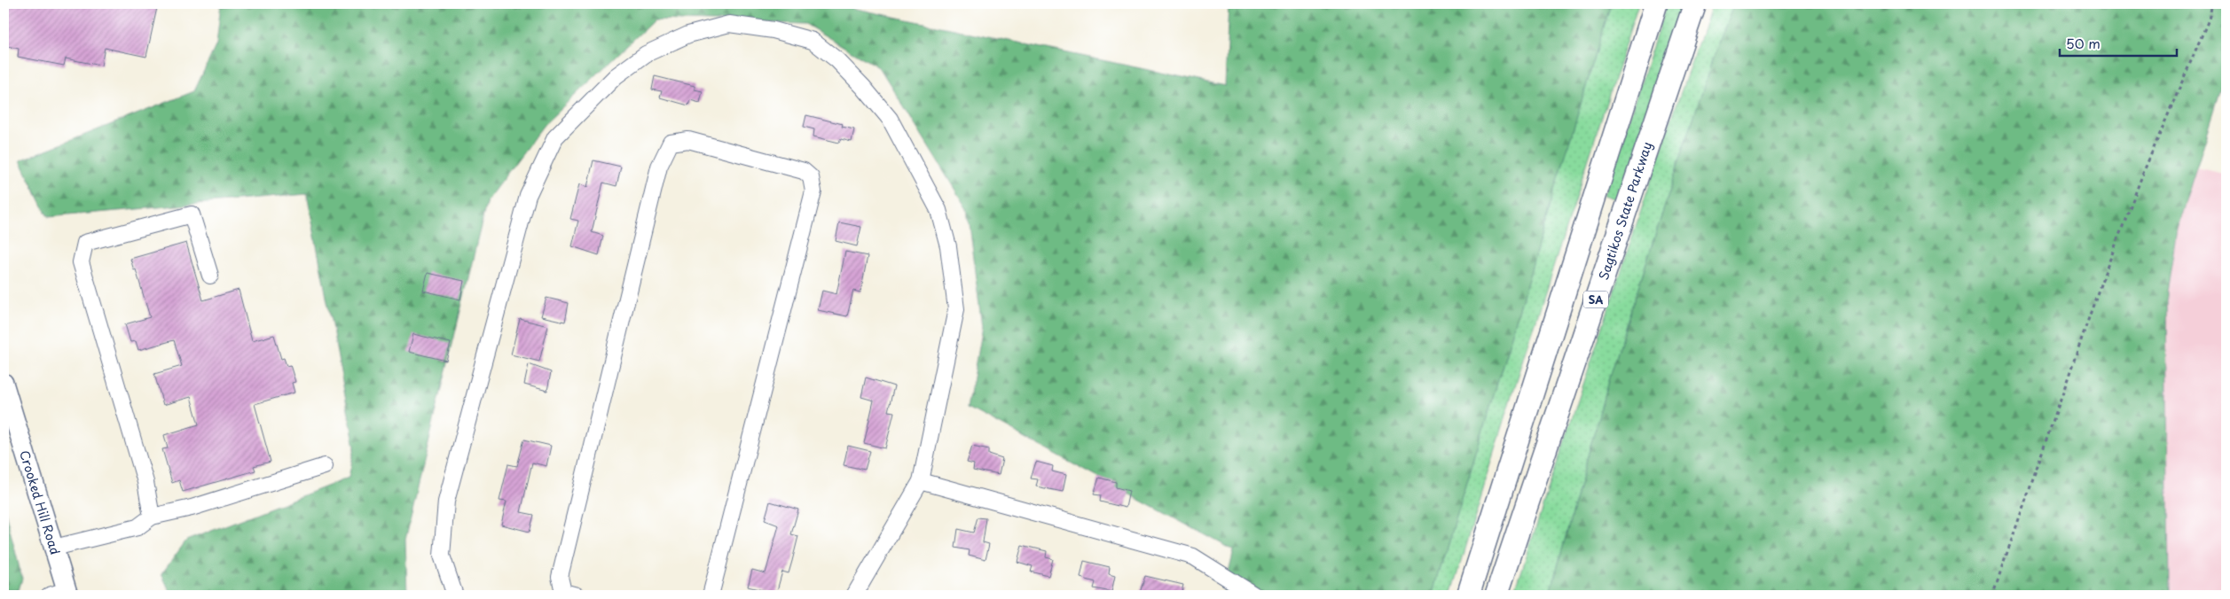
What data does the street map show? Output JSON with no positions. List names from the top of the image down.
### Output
{
  "streets": {
    "highway": ["Sagtikos State Parkway", "SA"],
    "main road": ["Crooked Hill Road"]
  },
  "scale_bar": "50 m"
}
